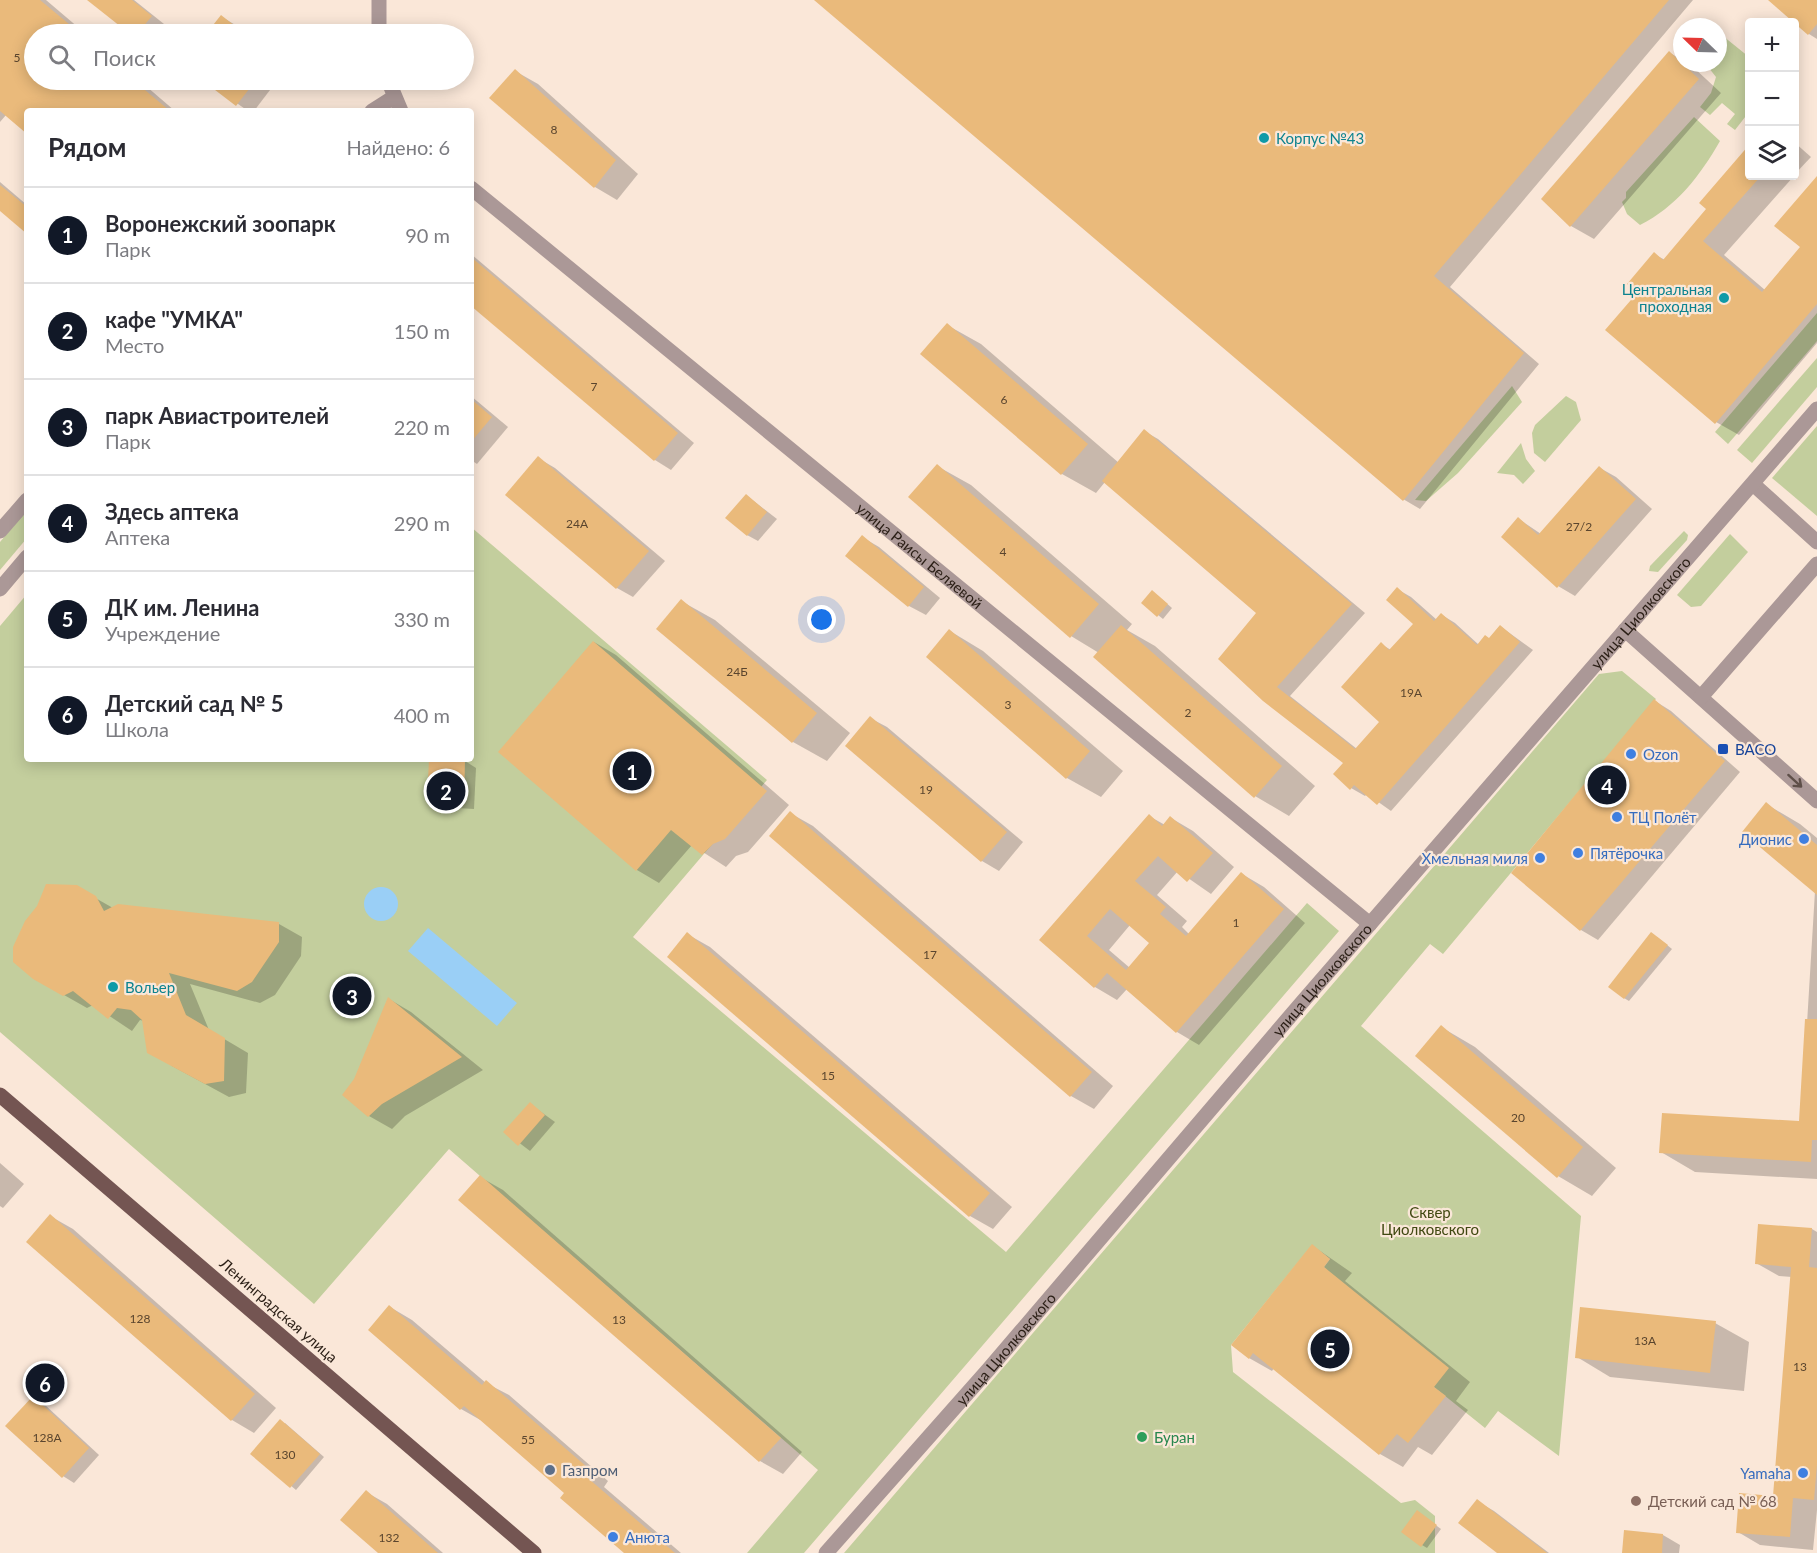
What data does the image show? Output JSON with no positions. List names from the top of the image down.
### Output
{
  "streets": {
    "main road": ["Ленинградская улица"],
    "street": ["улица Раисы Беляевой", "улица Циолковского"]
  },
  "crossings": [
    ["улица Раисы Беляевой", "улица Циолковского"]
  ],
  "parks": ["Сквер Циолковского"],
  "places": {
    "other": [
      "Корпус №43",
      "Центральная проходная",
      "Ozon",
      "ТЦ Полёт",
      "Дионис",
      "Пятёрочка",
      "Хмельная миля",
      "Вольер",
      "Буран",
      "Газпром",
      "Yamaha",
      "Детский сад № 68",
      "Анюта"
    ],
    "transit": ["ВАСО"]
  },
  "house_numbers": [
    "5",
    "8",
    "7",
    "6",
    "24А",
    "27/2",
    "4",
    "24Б",
    "19А",
    "3",
    "2",
    "19",
    "1",
    "17",
    "15",
    "20",
    "128",
    "13",
    "13А",
    "13",
    "128А",
    "55",
    "130",
    "132"
  ],
  "north": "top left",
  "page": {
    "map_buttons": ["+", "−"],
    "search": "Поиск",
    "heading": ["Рядом", "Найдено: 6"],
    "list": [
      {
        "mark": "1",
        "name": "Воронежский зоопарк",
        "note": "Парк",
        "value": "90 m"
      },
      {
        "mark": "2",
        "name": "кафе \"УМКА\"",
        "note": "Место",
        "value": "150 m"
      },
      {
        "mark": "3",
        "name": "парк Авиастроителей",
        "note": "Парк",
        "value": "220 m"
      },
      {
        "mark": "4",
        "name": "Здесь аптека",
        "note": "Аптека",
        "value": "290 m"
      },
      {
        "mark": "5",
        "name": "ДК им. Ленина",
        "note": "Учреждение",
        "value": "330 m"
      },
      {
        "mark": "6",
        "name": "Детский сад № 5",
        "note": "Школа",
        "value": "400 m"
      }
    ],
    "pins": [
      "1",
      "4",
      "2",
      "3",
      "5",
      "6"
    ]
  }
}
